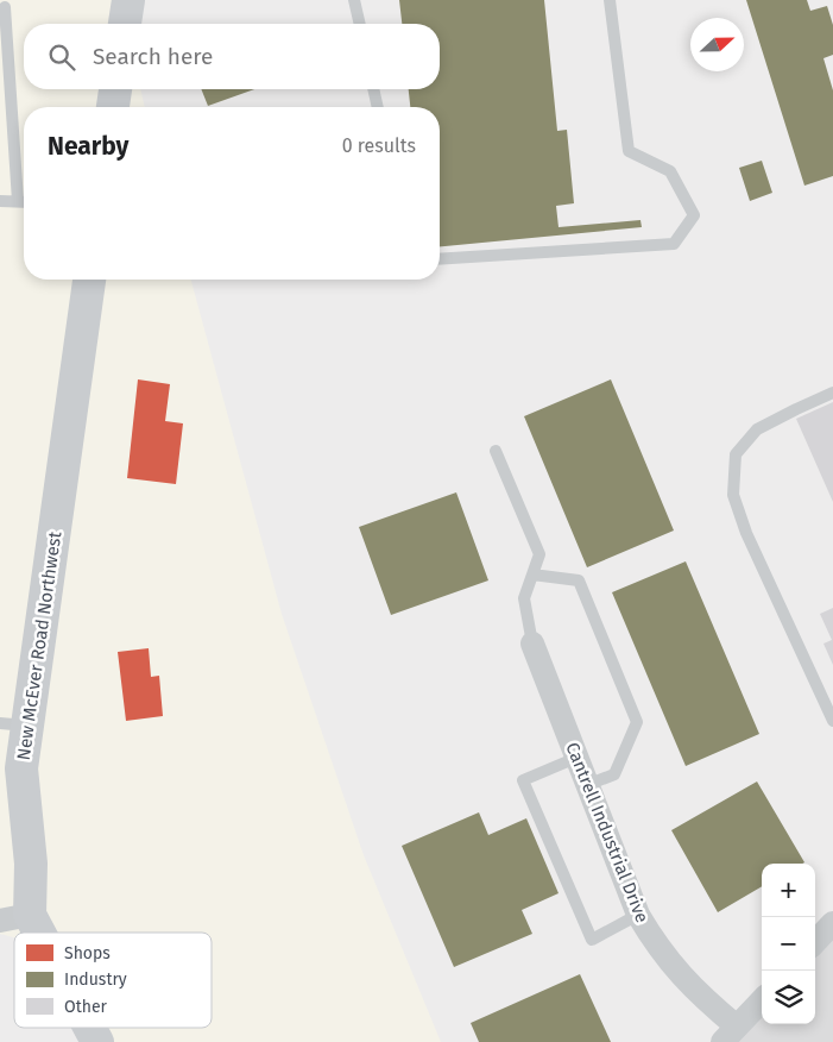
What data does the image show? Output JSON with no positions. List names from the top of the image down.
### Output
{
  "streets": {
    "street": ["New McEver Road Northwest", "Cantrell Industrial Drive"]
  },
  "legend": ["Shops", "Industry", "Other"],
  "north": "right",
  "page": {
    "search": "Search here",
    "heading": ["Nearby", "0 results"],
    "map_buttons": ["+", "−"]
  }
}
